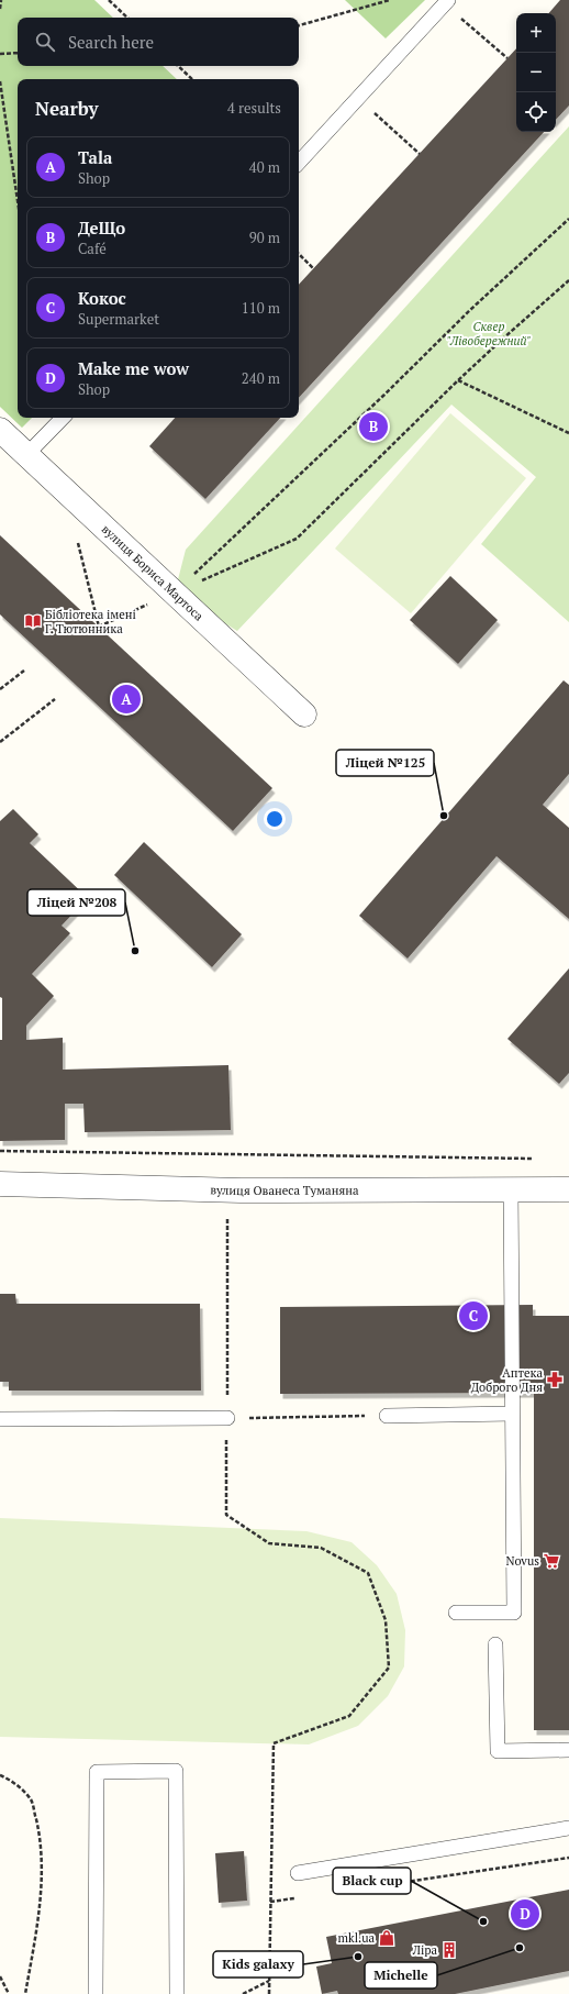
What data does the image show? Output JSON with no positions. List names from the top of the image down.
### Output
{
  "streets": {
    "street": ["вулиця Бориса Мартоса", "вулиця Ованеса Туманяна"]
  },
  "parks": ["Сквер \"Лівобережний\""],
  "places": {
    "library": ["Бібліотека імені Г. Тютюнника"],
    "other": [
      "Ліцей №125",
      "Ліцей №208",
      "Black cup",
      "Michelle",
      "Kids galaxy"
    ],
    "pharmacy": ["Аптека Доброго Дня"],
    "supermarket": ["Novus"],
    "shop": ["mkl.ua"],
    "building": ["Ліра"]
  },
  "page": {
    "map_buttons": ["+", "−"],
    "search": "Search here",
    "heading": ["Nearby", "4 results"],
    "list": [
      {
        "mark": "A",
        "name": "Tala",
        "note": "Shop",
        "value": "40 m"
      },
      {
        "mark": "B",
        "name": "ДеЩо",
        "note": "Café",
        "value": "90 m"
      },
      {
        "mark": "C",
        "name": "Кокос",
        "note": "Supermarket",
        "value": "110 m"
      },
      {
        "mark": "D",
        "name": "Make me wow",
        "note": "Shop",
        "value": "240 m"
      }
    ],
    "pins": [
      "B",
      "A",
      "C",
      "D"
    ]
  }
}
